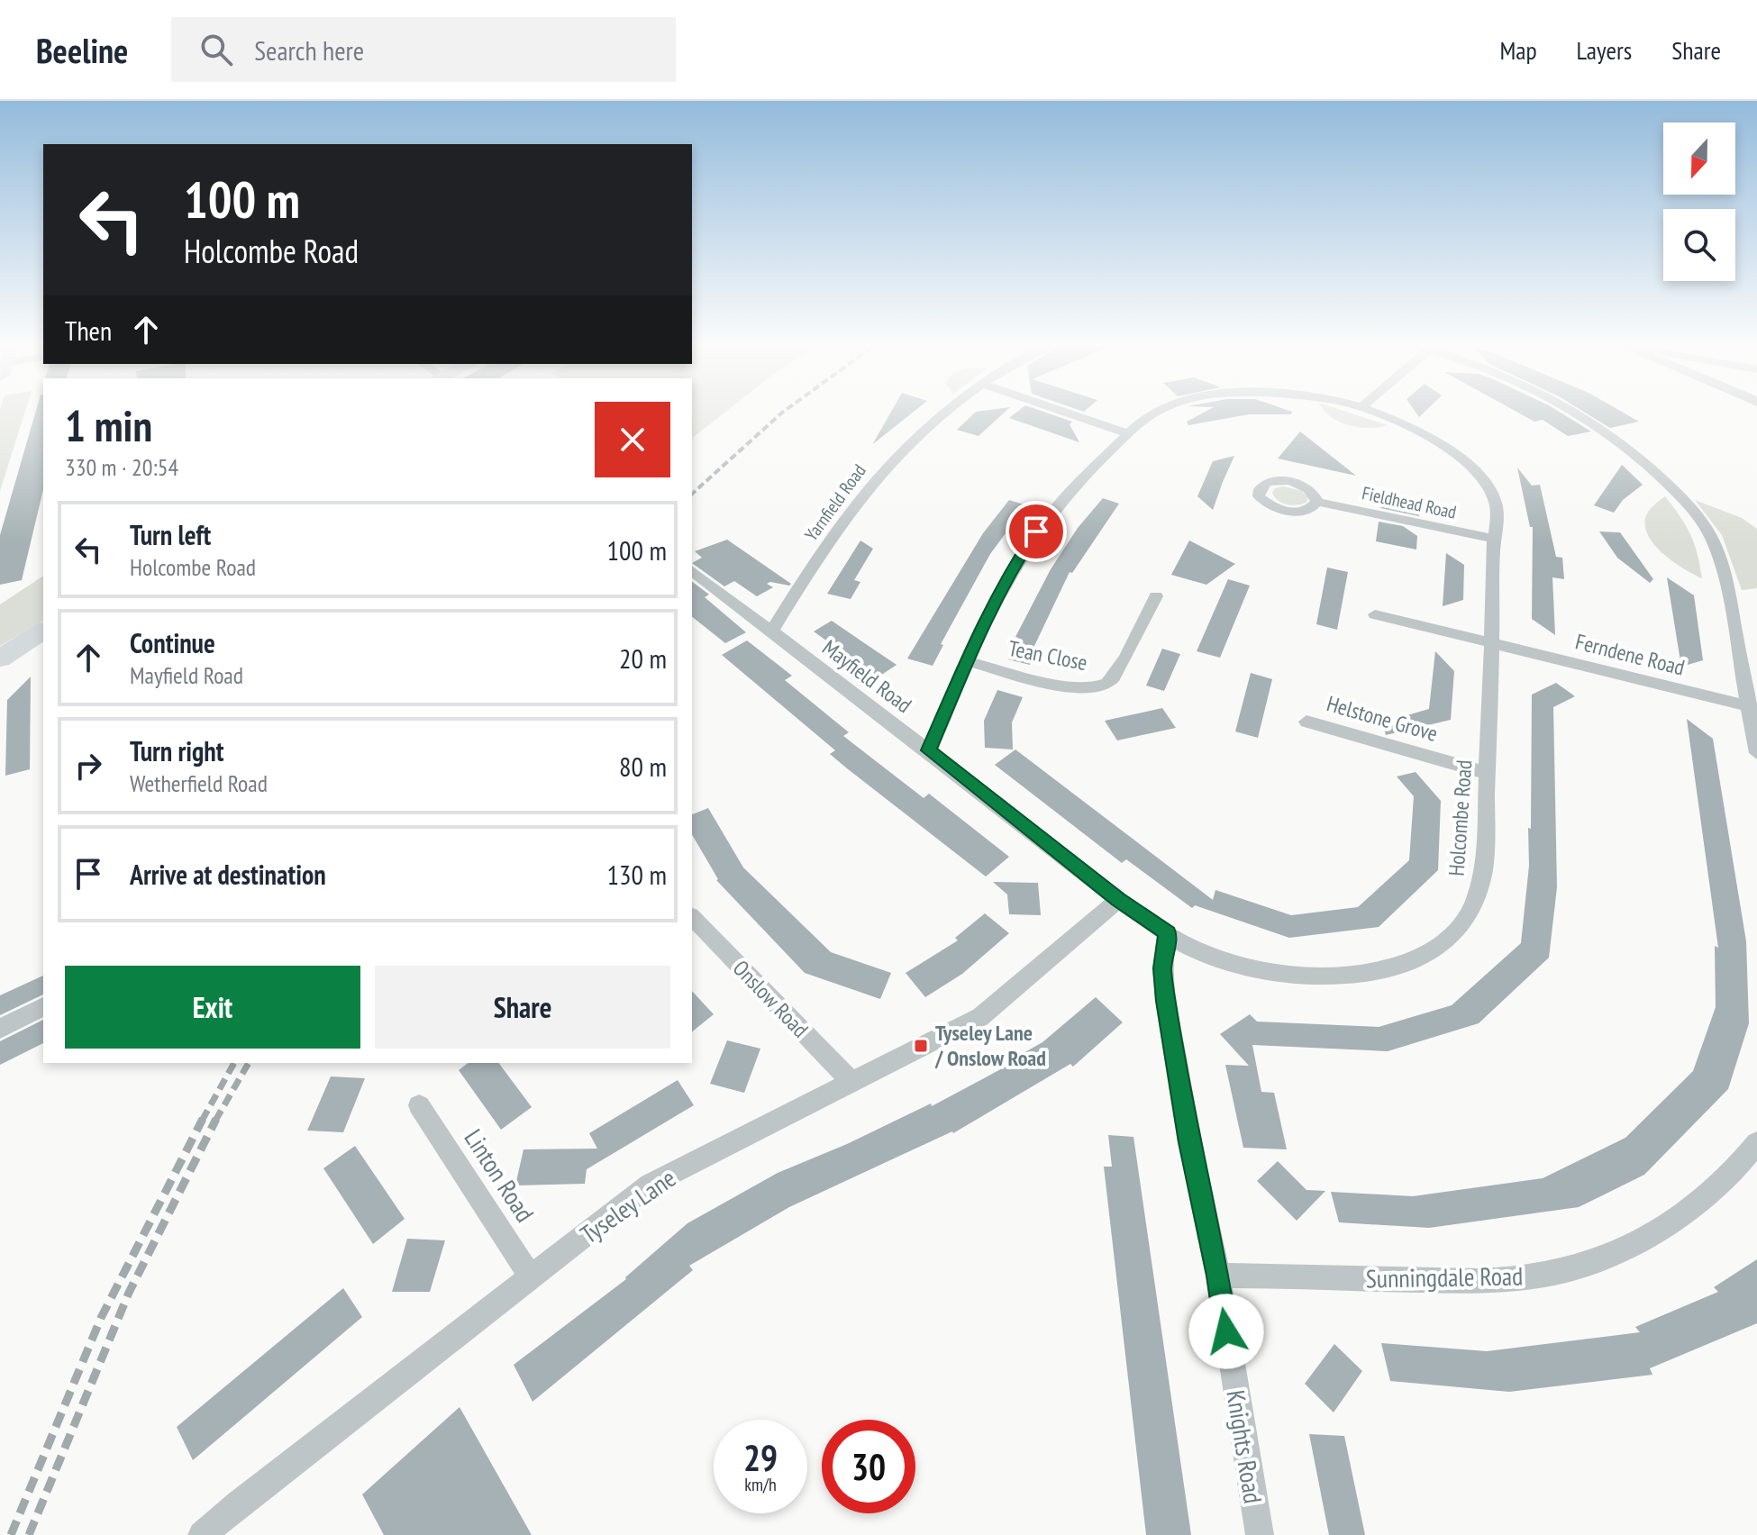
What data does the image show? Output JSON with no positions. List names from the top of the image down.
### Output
{
  "streets": {
    "street": [
      "Yarnfield Road",
      "Fieldhead Road",
      "Ferndene Road",
      "Tean Close",
      "Mayfield Road",
      "Helstone Grove",
      "Holcombe Road",
      "Onslow Road",
      "Linton Road",
      "Tyseley Lane",
      "Sunningdale Road",
      "Knights Road"
    ]
  },
  "crossings": [
    ["Yarnfield Road", "Mayfield Road"],
    ["Fieldhead Road", "Holcombe Road"],
    ["Ferndene Road", "Holcombe Road"],
    ["Tean Close", "Holcombe Road"],
    ["Mayfield Road", "Holcombe Road"],
    ["Mayfield Road", "Tyseley Lane"],
    ["Helstone Grove", "Holcombe Road"],
    ["Holcombe Road", "Tyseley Lane"],
    ["Holcombe Road", "Knights Road"],
    ["Onslow Road", "Tyseley Lane"],
    ["Linton Road", "Tyseley Lane"],
    ["Sunningdale Road", "Knights Road"]
  ],
  "places": {
    "transit": ["Tyseley Lane / Onslow Road"]
  },
  "north": "bottom",
  "page": {
    "header": "Beeline",
    "search": "Search here",
    "nav": ["Map", "Layers", "Share"],
    "turn": ["100 m", "Holcombe Road"],
    "then": "Then",
    "heading": ["1 min", "330 m · 20:54"],
    "list": [
      {
        "name": "Turn left",
        "note": "Holcombe Road",
        "value": "100 m"
      },
      {
        "name": "Continue",
        "note": "Mayfield Road",
        "value": "20 m"
      },
      {
        "name": "Turn right",
        "note": "Wetherfield Road",
        "value": "80 m"
      },
      {
        "name": "Arrive at destination",
        "value": "130 m"
      }
    ],
    "buttons": ["Exit", "Share"],
    "speed": "29 km/h",
    "limit": "30"
  }
}
